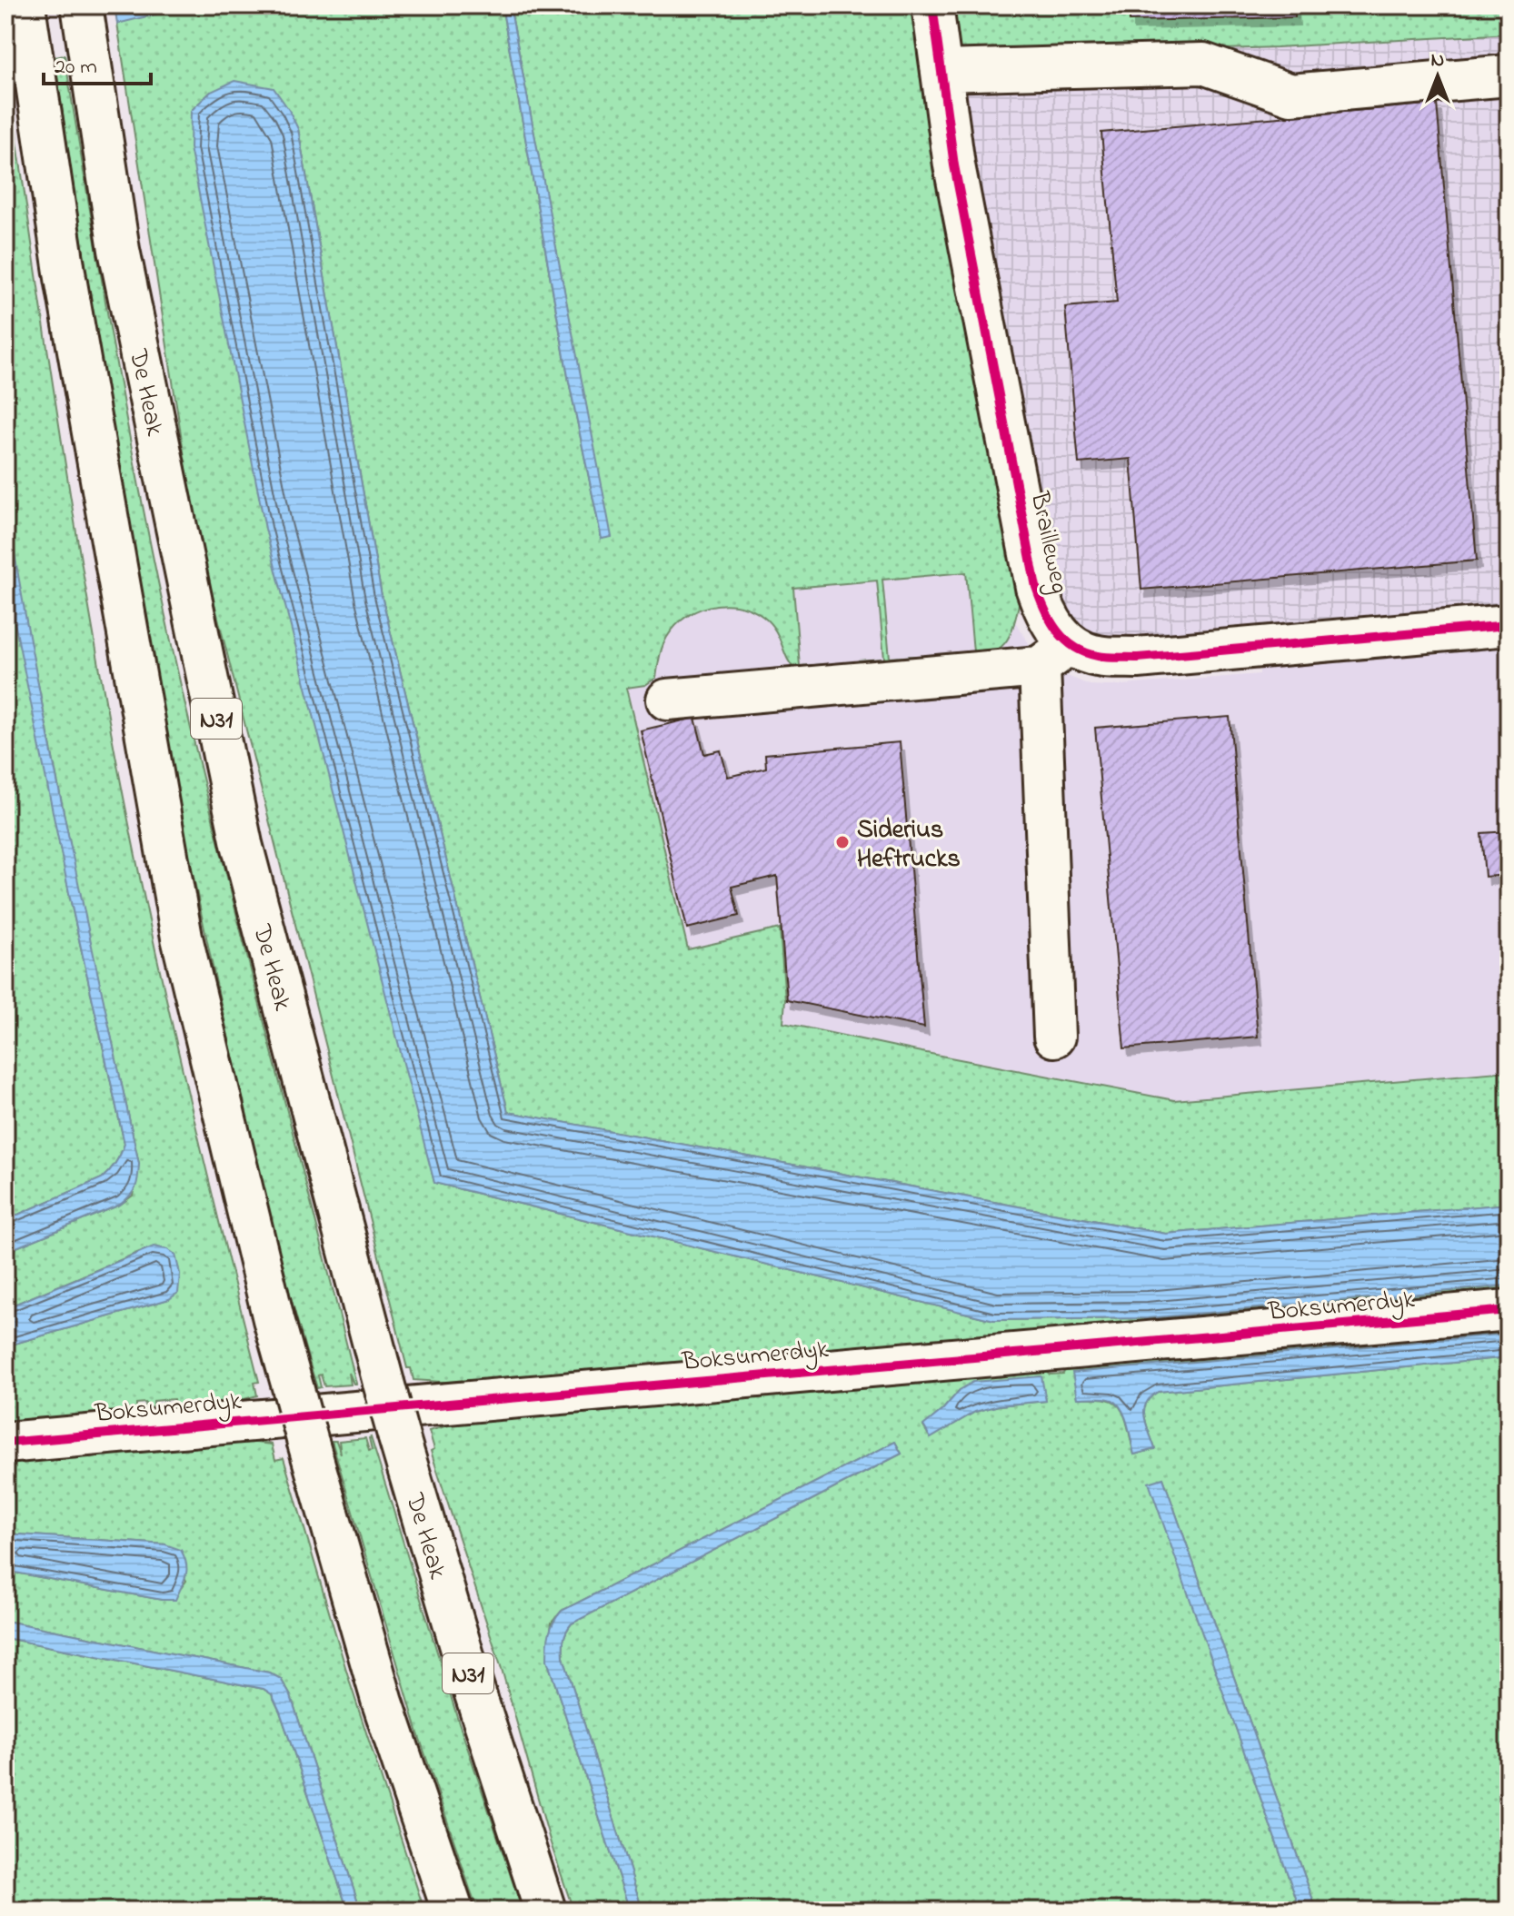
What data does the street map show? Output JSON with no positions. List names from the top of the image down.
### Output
{
  "streets": {
    "main road": [
      "De Heak",
      "Brailleweg",
      "N31",
      "Boksumerdyk"
    ]
  },
  "places": ["Siderius Heftrucks"],
  "scale_bar": "20 m",
  "north": "top"
}
